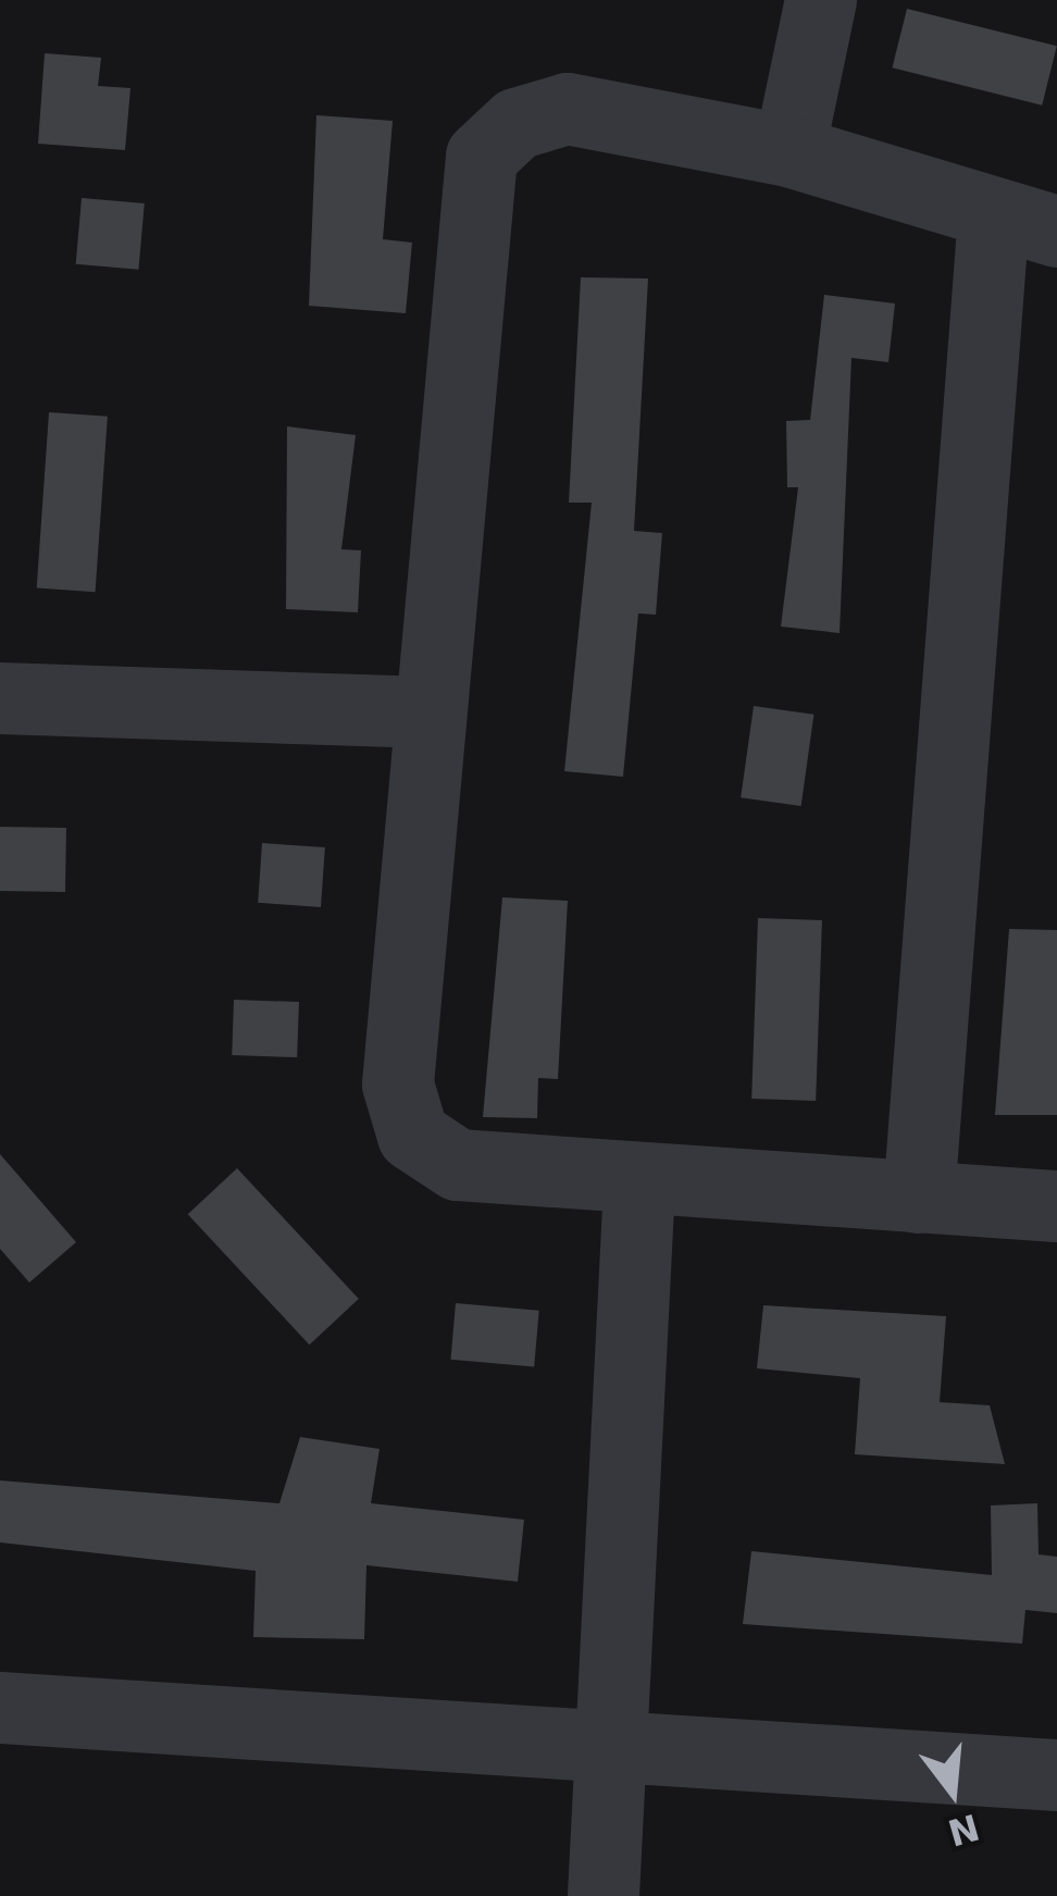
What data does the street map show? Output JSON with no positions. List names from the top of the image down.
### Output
{
  "north": "bottom"
}
